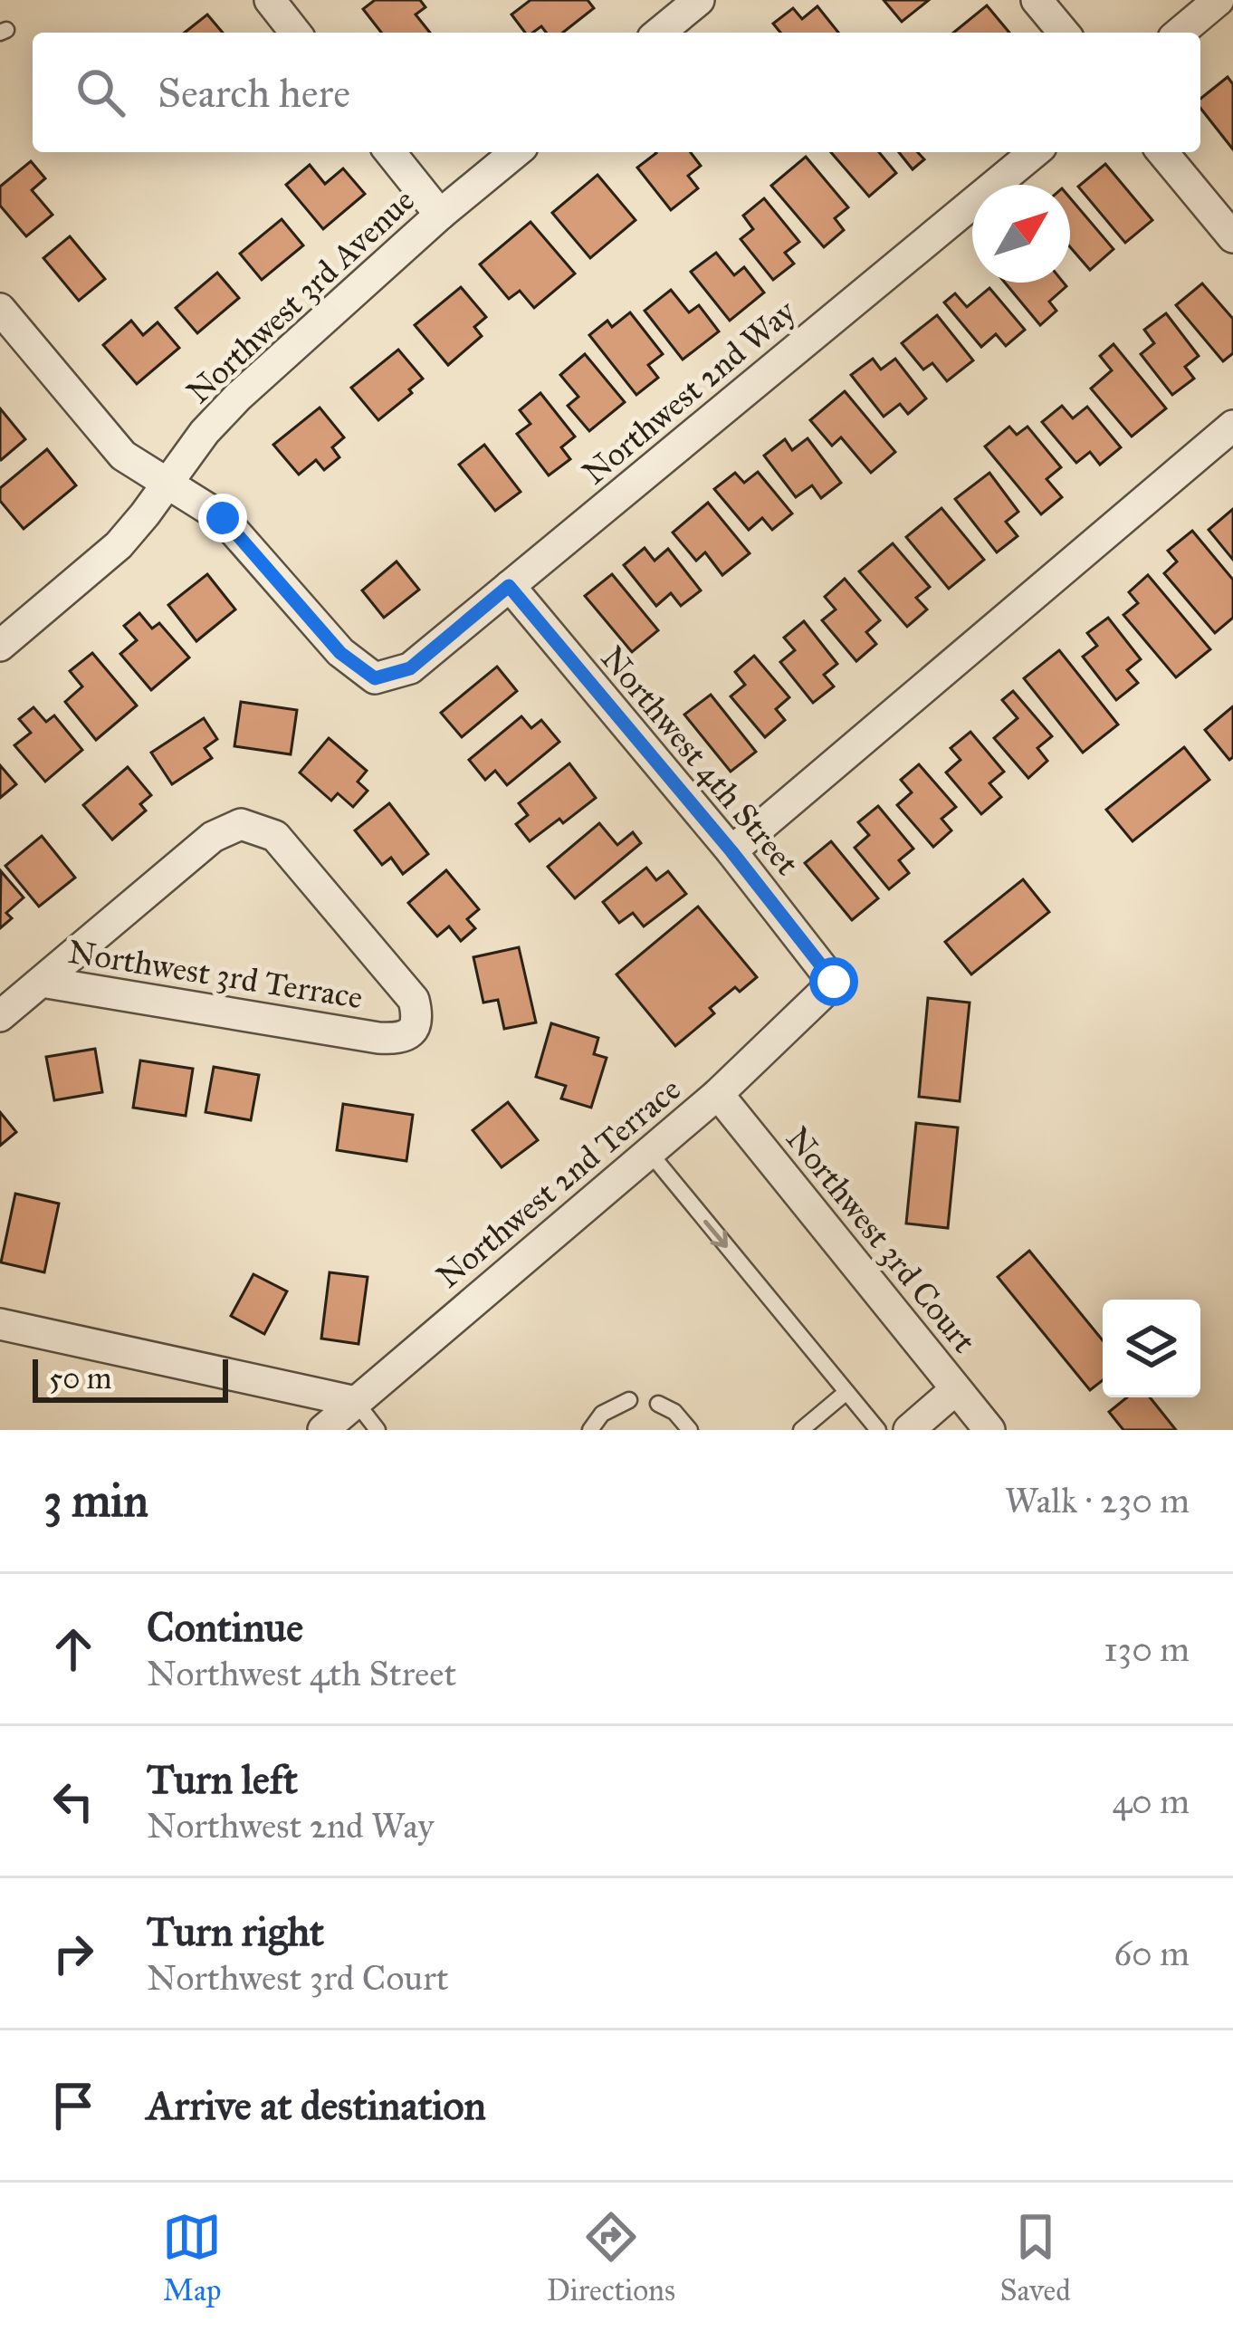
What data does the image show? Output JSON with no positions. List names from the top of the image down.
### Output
{
  "streets": {
    "street": [
      "Northwest 3rd Avenue",
      "Northwest 2nd Way",
      "Northwest 4th Street",
      "Northwest 3rd Terrace",
      "Northwest 2nd Terrace",
      "Northwest 3rd Court"
    ]
  },
  "crossings": [
    ["Northwest 3rd Avenue", "Northwest 2nd Way"],
    ["Northwest 2nd Way", "Northwest 4th Street"],
    ["Northwest 4th Street", "Northwest 2nd Terrace"],
    ["Northwest 2nd Terrace", "Northwest 3rd Court"]
  ],
  "scale_bar": "50 m",
  "north": "top right",
  "page": {
    "search": "Search here",
    "scale": "50 m",
    "heading": ["3 min", "Walk · 230 m"],
    "list": [
      ["Continue", "Northwest 4th Street", "130 m"],
      ["Turn left", "Northwest 2nd Way", "40 m"],
      ["Turn right", "Northwest 3rd Court", "60 m"],
      "Arrive at destination"
    ],
    "nav": ["Map", "Directions", "Saved"]
  }
}
